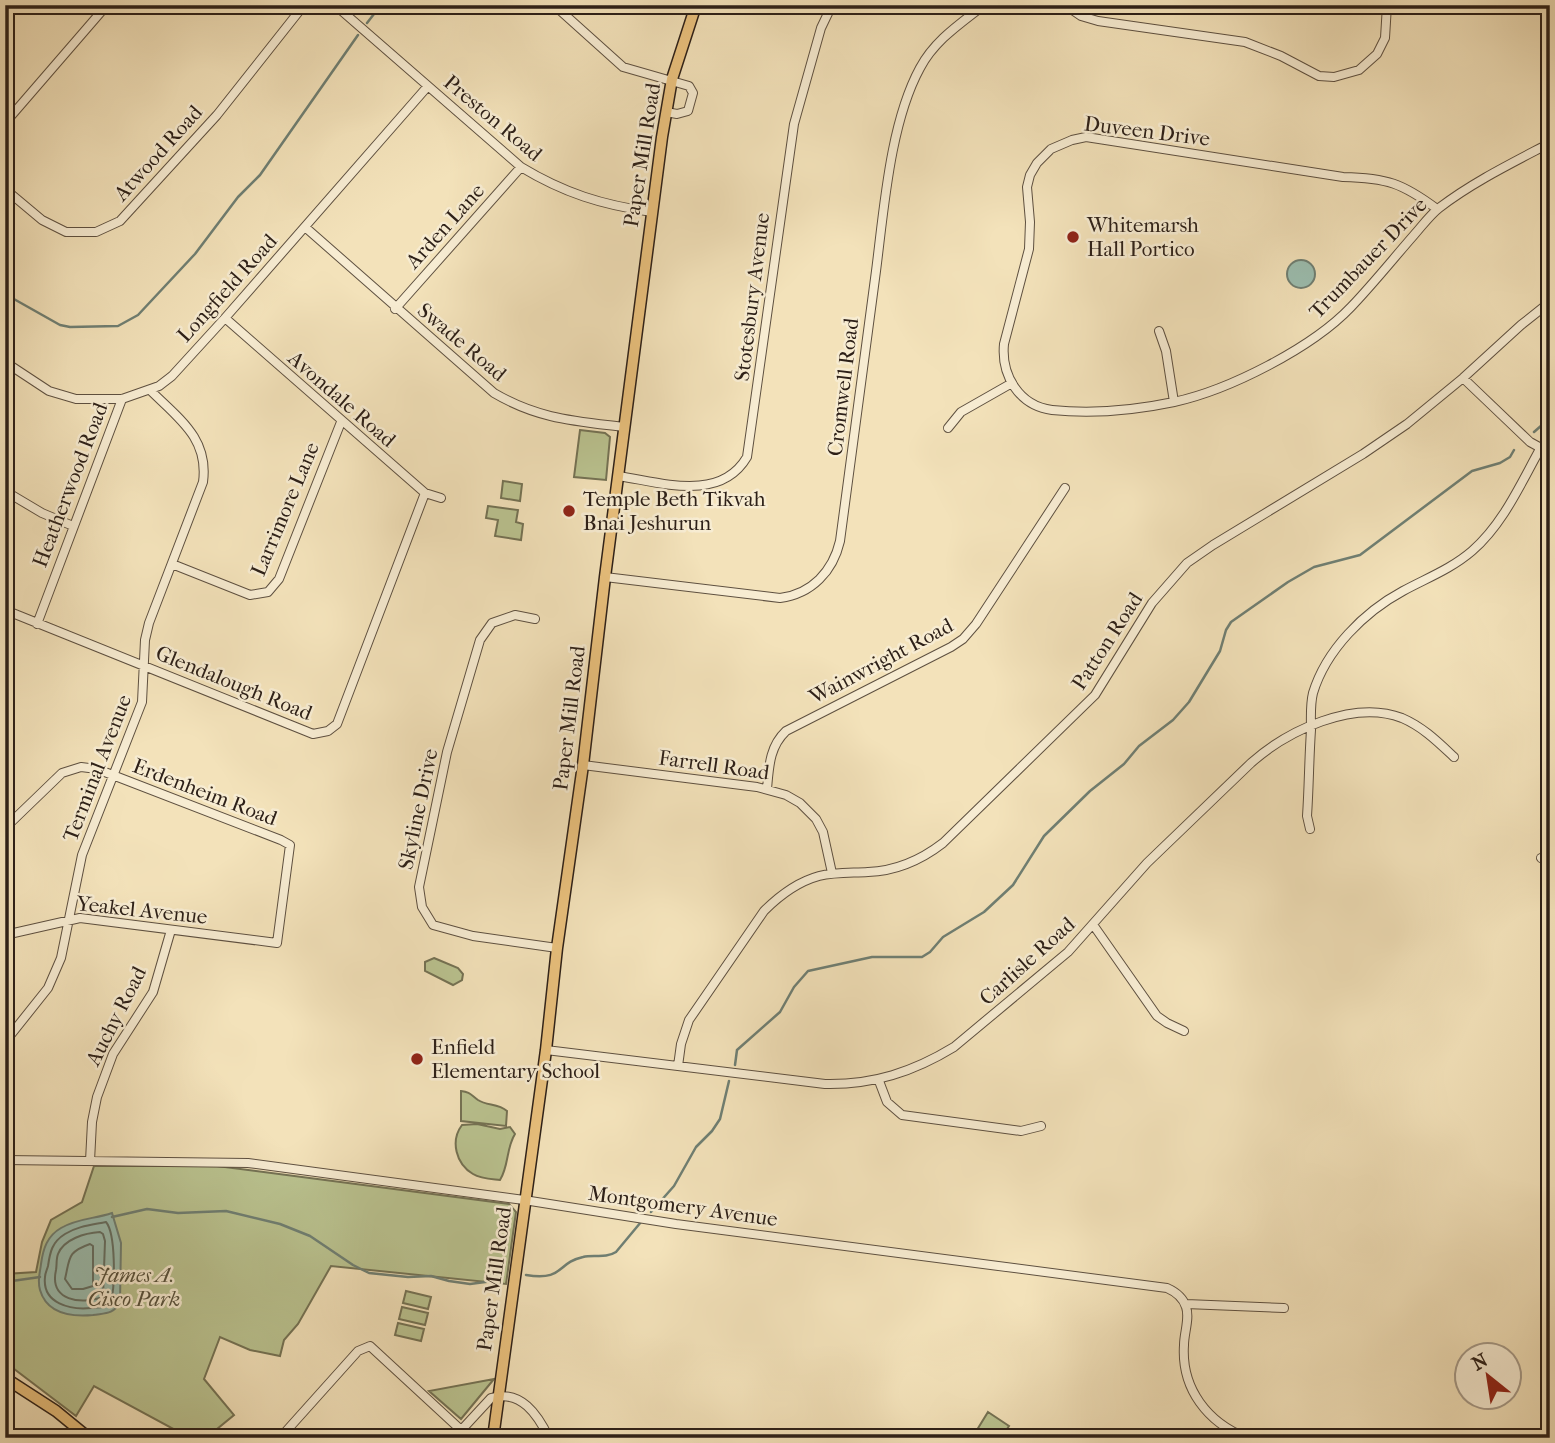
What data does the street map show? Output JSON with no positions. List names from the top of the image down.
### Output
{
  "streets": {
    "main road": ["Paper Mill Road"],
    "street": [
      "Preston Road",
      "Duveen Drive",
      "Atwood Road",
      "Arden Lane",
      "Trumbauer Drive",
      "Longfield Road",
      "Stotesbury Avenue",
      "Swade Road",
      "Cromwell Road",
      "Avondale Road",
      "Heatherwood Road",
      "Larrimore Lane",
      "Patton Road",
      "Wainwright Road",
      "Glendalough Road",
      "Farrell Road",
      "Terminal Avenue",
      "Erdenheim Road",
      "Skyline Drive",
      "Yeakel Avenue",
      "Carlisle Road",
      "Auchy Road",
      "Montgomery Avenue"
    ]
  },
  "crossings": [
    ["Preston Road", "Paper Mill Road"],
    ["Preston Road", "Arden Lane"],
    ["Preston Road", "Longfield Road"],
    ["Duveen Drive", "Trumbauer Drive"],
    ["Paper Mill Road", "Stotesbury Avenue"],
    ["Paper Mill Road", "Swade Road"],
    ["Paper Mill Road", "Cromwell Road"],
    ["Paper Mill Road", "Farrell Road"],
    ["Paper Mill Road", "Skyline Drive"],
    ["Paper Mill Road", "Carlisle Road"],
    ["Paper Mill Road", "Montgomery Avenue"],
    ["Arden Lane", "Swade Road"],
    ["Longfield Road", "Swade Road"],
    ["Longfield Road", "Avondale Road"],
    ["Longfield Road", "Heatherwood Road"],
    ["Longfield Road", "Terminal Avenue"],
    ["Avondale Road", "Larrimore Lane"],
    ["Avondale Road", "Glendalough Road"],
    ["Heatherwood Road", "Glendalough Road"],
    ["Larrimore Lane", "Terminal Avenue"],
    ["Patton Road", "Farrell Road"],
    ["Patton Road", "Carlisle Road"],
    ["Wainwright Road", "Farrell Road"],
    ["Glendalough Road", "Terminal Avenue"],
    ["Terminal Avenue", "Erdenheim Road"],
    ["Terminal Avenue", "Yeakel Avenue"],
    ["Erdenheim Road", "Yeakel Avenue"],
    ["Yeakel Avenue", "Auchy Road"],
    ["Auchy Road", "Montgomery Avenue"]
  ],
  "parks": ["James A. Cisco Park"],
  "places": ["Whitemarsh Hall Portico", "Temple Beth Tikvah Bnai Jeshurun", "Enfield Elementary School"],
  "north": "top left"
}
